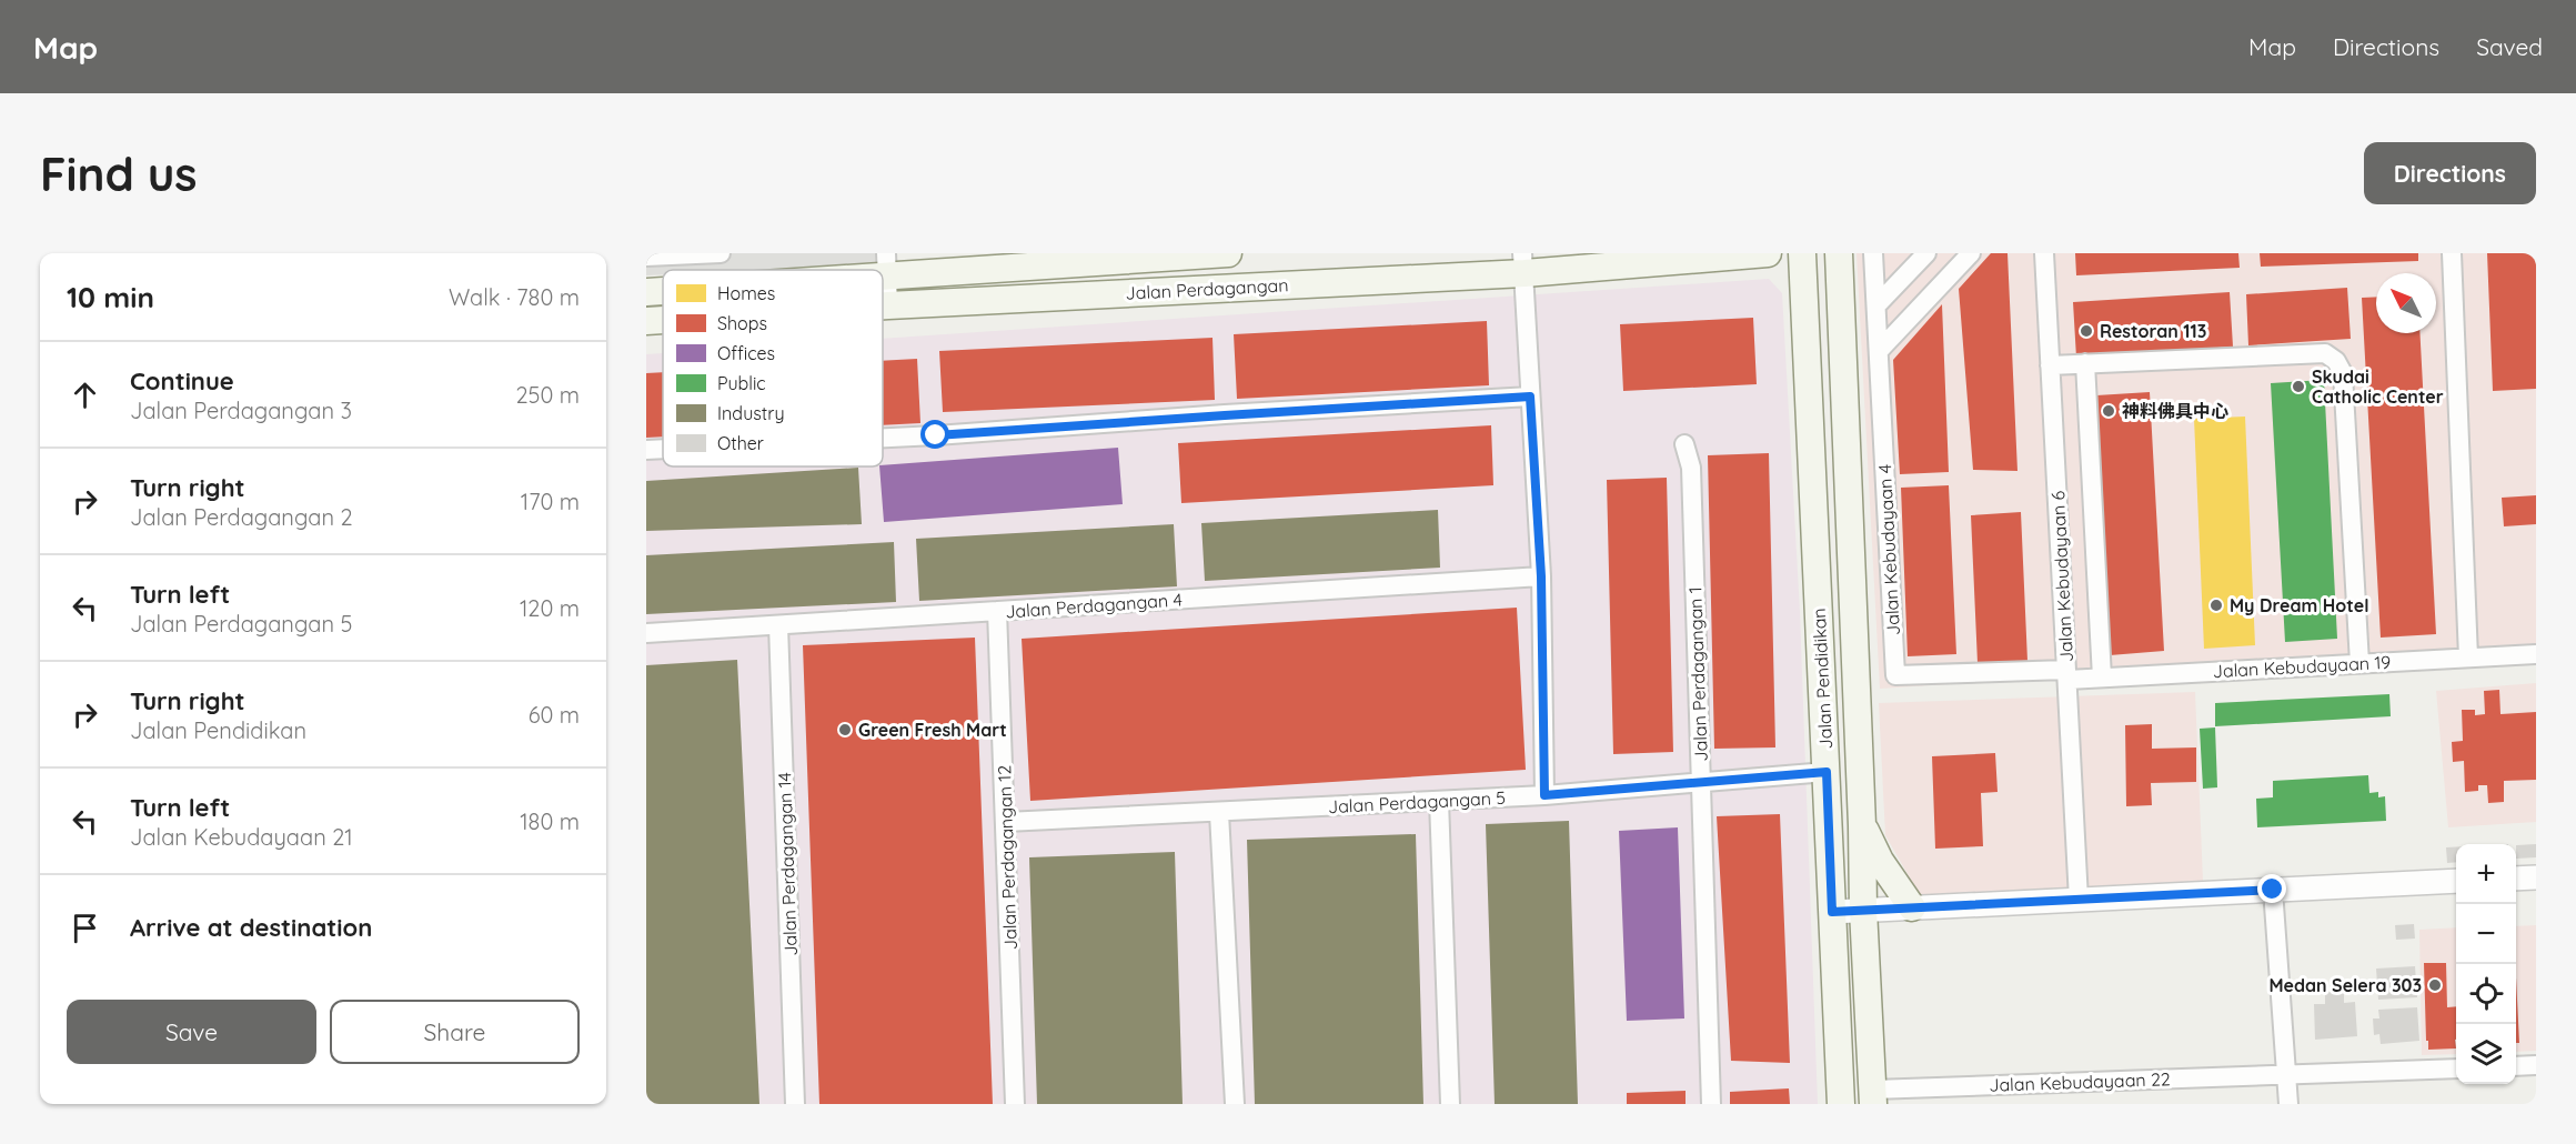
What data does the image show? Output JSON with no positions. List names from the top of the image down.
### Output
{
  "streets": {
    "main road": ["Jalan Perdagangan", "Jalan Pendidikan"],
    "street": [
      "Jalan Kebudayaan 4",
      "Jalan Kebudayaan 6",
      "Jalan Perdagangan 4",
      "Jalan Kebudayaan 19",
      "Jalan Perdagangan 1",
      "Jalan Perdagangan 5",
      "Jalan Perdagangan 12",
      "Jalan Perdagangan 14",
      "Jalan Kebudayaan 22"
    ]
  },
  "crossings": [
    ["Jalan Perdagangan", "Jalan Pendidikan"],
    ["Jalan Kebudayaan 4", "Jalan Kebudayaan 6"],
    ["Jalan Kebudayaan 4", "Jalan Kebudayaan 19"],
    ["Jalan Kebudayaan 6", "Jalan Kebudayaan 19"],
    ["Jalan Perdagangan 4", "Jalan Perdagangan 12"],
    ["Jalan Perdagangan 4", "Jalan Perdagangan 14"],
    ["Jalan Perdagangan 1", "Jalan Perdagangan 5"],
    ["Jalan Pendidikan", "Jalan Perdagangan 5"],
    ["Jalan Pendidikan", "Jalan Kebudayaan 22"],
    ["Jalan Perdagangan 5", "Jalan Perdagangan 12"]
  ],
  "places": [
    "Restoran 113",
    "Skudai Catholic Center",
    "神料佛具中心",
    "My Dream Hotel",
    "Green Fresh Mart",
    "Medan Selera 303"
  ],
  "legend": [
    "Homes",
    "Shops",
    "Offices",
    "Public",
    "Industry",
    "Other"
  ],
  "north": "top left",
  "page": {
    "header": "Map",
    "nav": ["Map", "Directions", "Saved"],
    "buttons": [
      "Directions",
      ["Save", "Share"]
    ],
    "title": "Find us",
    "heading": ["10 min", "Walk · 780 m"],
    "list": [
      ["Continue", "Jalan Perdagangan 3", "250 m"],
      ["Turn right", "Jalan Perdagangan 2", "170 m"],
      ["Turn left", "Jalan Perdagangan 5", "120 m"],
      ["Turn right", "Jalan Pendidikan", "60 m"],
      ["Turn left", "Jalan Kebudayaan 21", "180 m"],
      "Arrive at destination"
    ],
    "map_buttons": ["+", "−"]
  }
}
